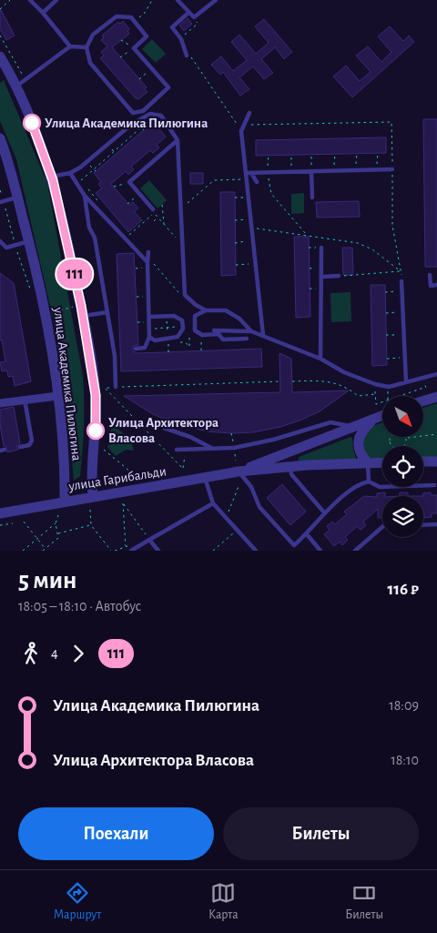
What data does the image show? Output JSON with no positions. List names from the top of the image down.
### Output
{
  "streets": {
    "street": ["улица Академика Пилюгина", "улица Гарибальди"]
  },
  "crossings": [
    ["улица Академика Пилюгина", "улица Гарибальди"]
  ],
  "places": ["Улица Академика Пилюгина", "Улица Архитектора Власова"],
  "lines": ["bus line 111"],
  "north": "bottom right",
  "page": {
    "on_map": "111",
    "heading": ["5 мин", "18:05 – 18:10 · Автобус", "116 ₽"],
    "legs": ["4", "111"],
    "list": [
      {
        "name": "Улица Академика Пилюгина",
        "value": "18:09"
      },
      {
        "name": "Улица Архитектора Власова",
        "value": "18:10"
      }
    ],
    "buttons": ["Поехали", "Билеты"],
    "tabs": ["Маршрут", "Карта", "Билеты"]
  }
}
